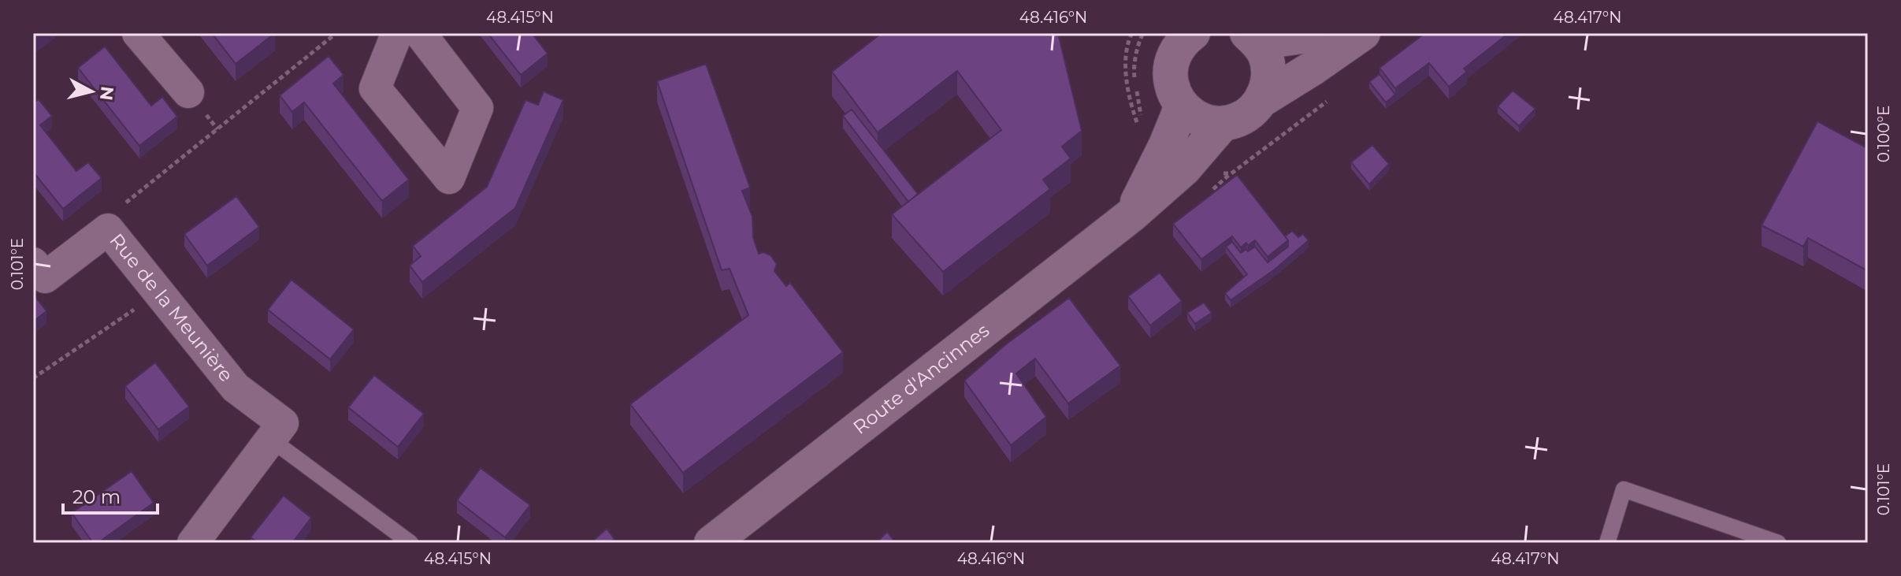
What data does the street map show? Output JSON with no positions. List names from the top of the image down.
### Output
{
  "streets": {
    "main road": ["Route d'Ancinnes"],
    "street": ["Rue de la Meunière"]
  },
  "scale_bar": "20 m",
  "north": "right",
  "coordinates": [
    "48.415°N",
    "48.416°N",
    "48.417°N",
    "0.100°E",
    "0.101°E"
  ]
}
